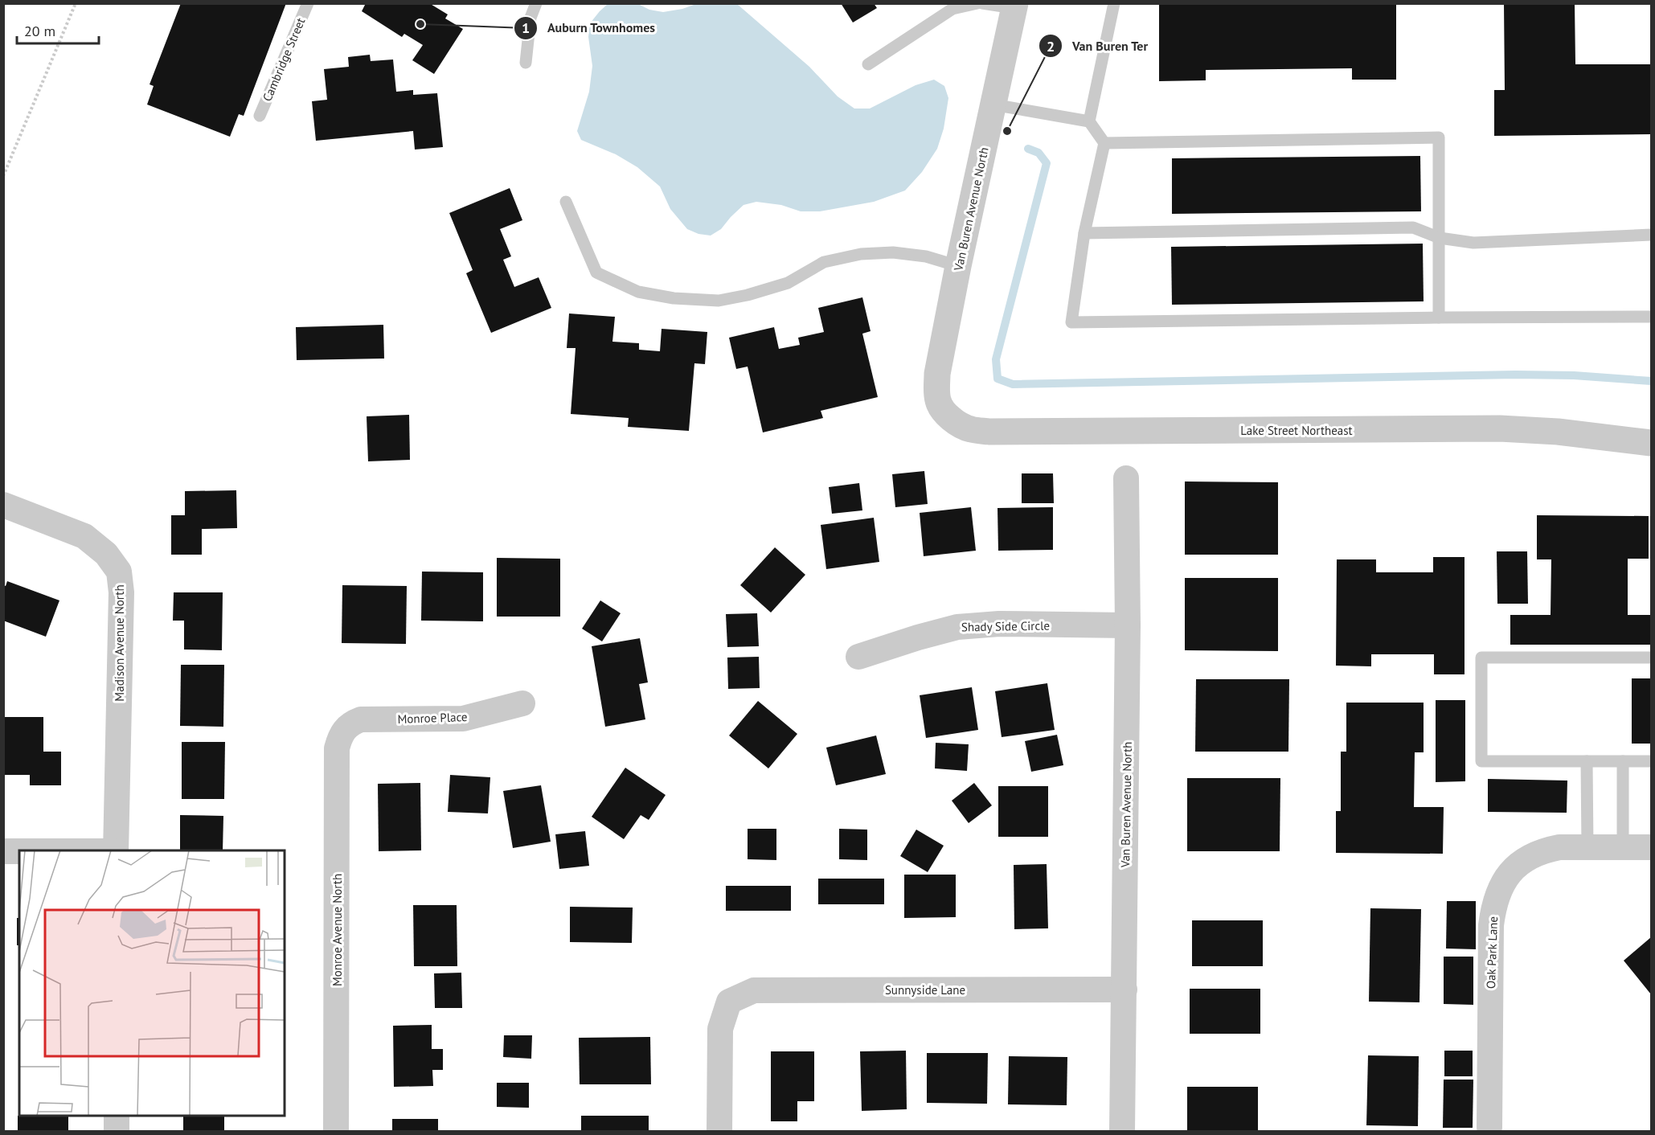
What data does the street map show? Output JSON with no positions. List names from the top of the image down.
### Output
{
  "streets": {
    "street": [
      "Van Buren Avenue North",
      "Lake Street Northeast",
      "Shady Side Circle",
      "Madison Avenue North",
      "Monroe Place",
      "Monroe Avenue North",
      "Oak Park Lane",
      "Sunnyside Lane"
    ],
    "lane": ["Cambridge Street"]
  },
  "crossings": [
    ["Van Buren Avenue North", "Lake Street Northeast"],
    ["Van Buren Avenue North", "Shady Side Circle"],
    ["Van Buren Avenue North", "Sunnyside Lane"],
    ["Monroe Place", "Monroe Avenue North"]
  ],
  "places": ["Auburn Townhomes", "Van Buren Ter"],
  "scale_bar": "20 m"
}
